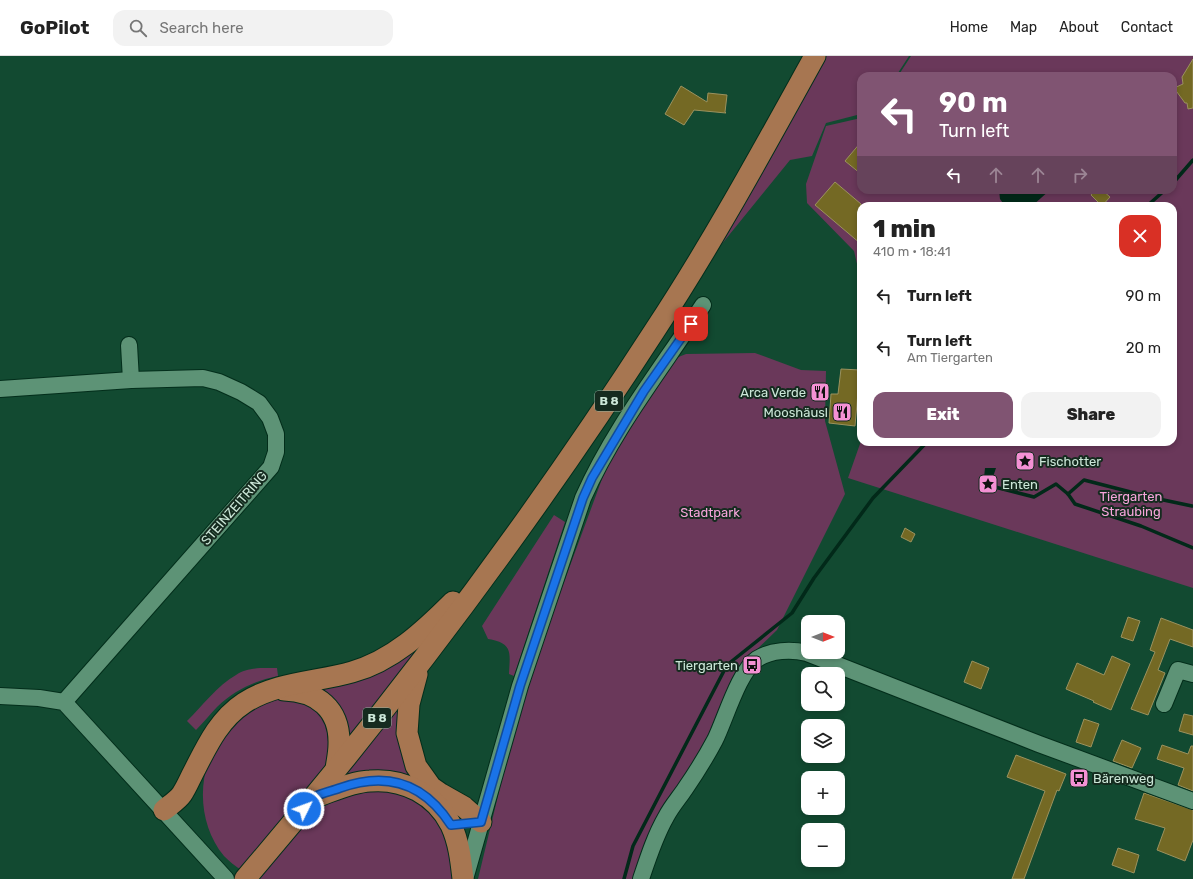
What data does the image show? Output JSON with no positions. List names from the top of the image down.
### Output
{
  "streets": {
    "main road": ["B 8"],
    "street": ["STEINZEITRING"]
  },
  "parks": ["Tiergarten Straubing", "Stadtpark"],
  "places": {
    "restaurant": ["Arca Verde", "Mooshäusl"],
    "place": ["Fischotter", "Enten"],
    "bus stop": ["Tiergarten", "Bärenweg"]
  },
  "north": "right",
  "page": {
    "header": "GoPilot",
    "search": "Search here",
    "nav": [
      "Home",
      "Map",
      "About",
      "Contact"
    ],
    "turn": ["90 m", "Turn left"],
    "heading": ["1 min", "410 m · 18:41"],
    "list": [
      {
        "name": "Turn left",
        "value": "90 m"
      },
      {
        "name": "Turn left",
        "note": "Am Tiergarten",
        "value": "20 m"
      }
    ],
    "buttons": ["Exit", "Share"],
    "map_buttons": ["+", "−"]
  }
}
